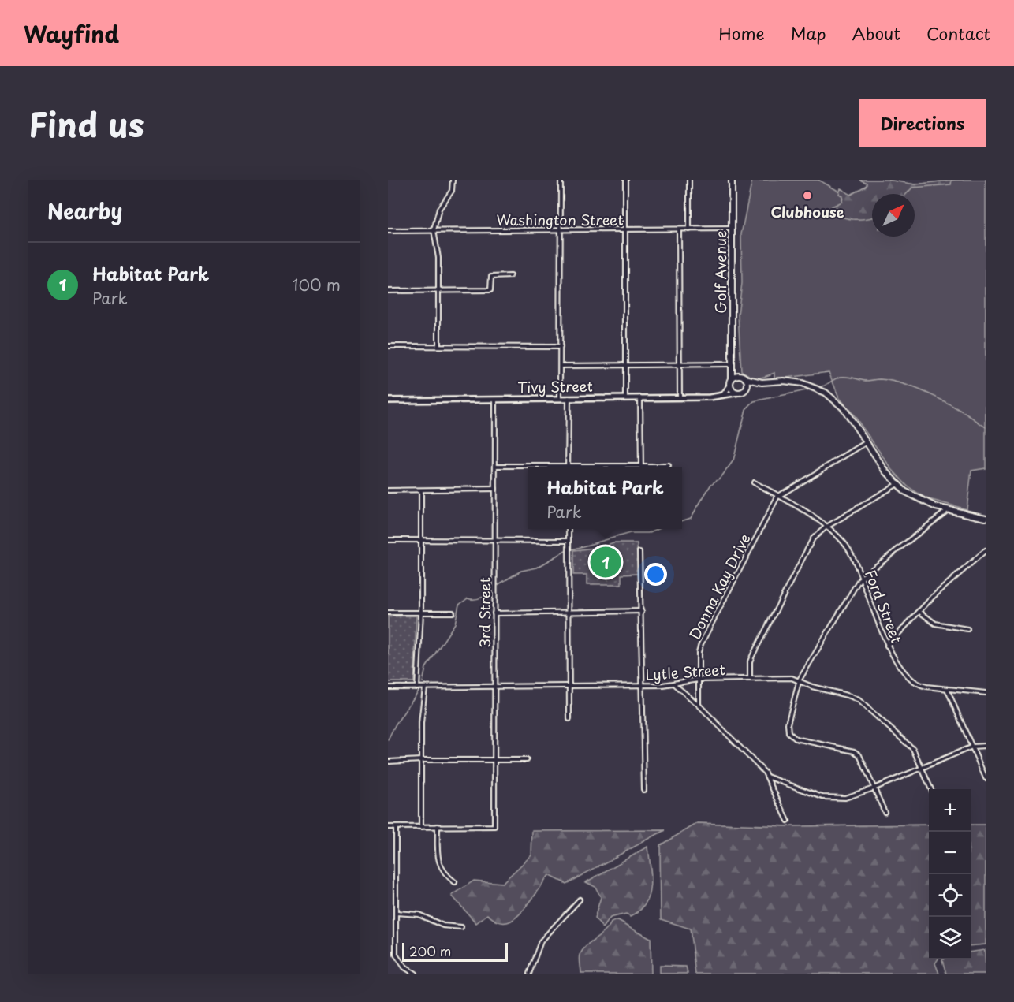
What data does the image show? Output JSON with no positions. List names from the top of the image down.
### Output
{
  "streets": {
    "main road": ["Golf Avenue"],
    "street": [
      "Washington Street",
      "Tivy Street",
      "Donna Kay Drive",
      "Ford Street",
      "3rd Street",
      "Lytle Street"
    ]
  },
  "crossings": [
    ["Washington Street", "Golf Avenue"],
    ["Golf Avenue", "Tivy Street"],
    ["Tivy Street", "3rd Street"],
    ["Donna Kay Drive", "Ford Street"],
    ["Donna Kay Drive", "Lytle Street"],
    ["3rd Street", "Lytle Street"]
  ],
  "places": ["Clubhouse"],
  "scale_bar": "200 m",
  "north": "top right",
  "page": {
    "header": "Wayfind",
    "nav": [
      "Home",
      "Map",
      "About",
      "Contact"
    ],
    "title": "Find us",
    "buttons": "Directions",
    "heading": "Nearby",
    "list": [
      {
        "mark": "1",
        "name": "Habitat Park",
        "note": "Park",
        "value": "100 m"
      }
    ],
    "popup": ["Habitat Park", "Park"],
    "pins": "1",
    "map_buttons": ["+", "−"],
    "scale": "200 m"
  }
}
